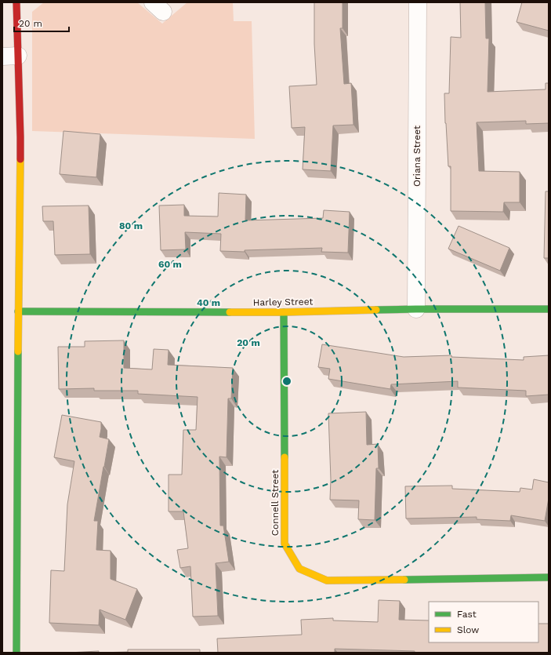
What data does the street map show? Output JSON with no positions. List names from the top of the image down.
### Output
{
  "streets": {
    "street": ["Oriana Street", "Harley Street", "Connell Street"]
  },
  "crossings": [
    ["Oriana Street", "Harley Street"],
    ["Harley Street", "Connell Street"]
  ],
  "legend": ["Fast", "Slow"],
  "scale_bar": "20 m",
  "rings": [
    "80 m",
    "60 m",
    "40 m",
    "20 m"
  ]
}
